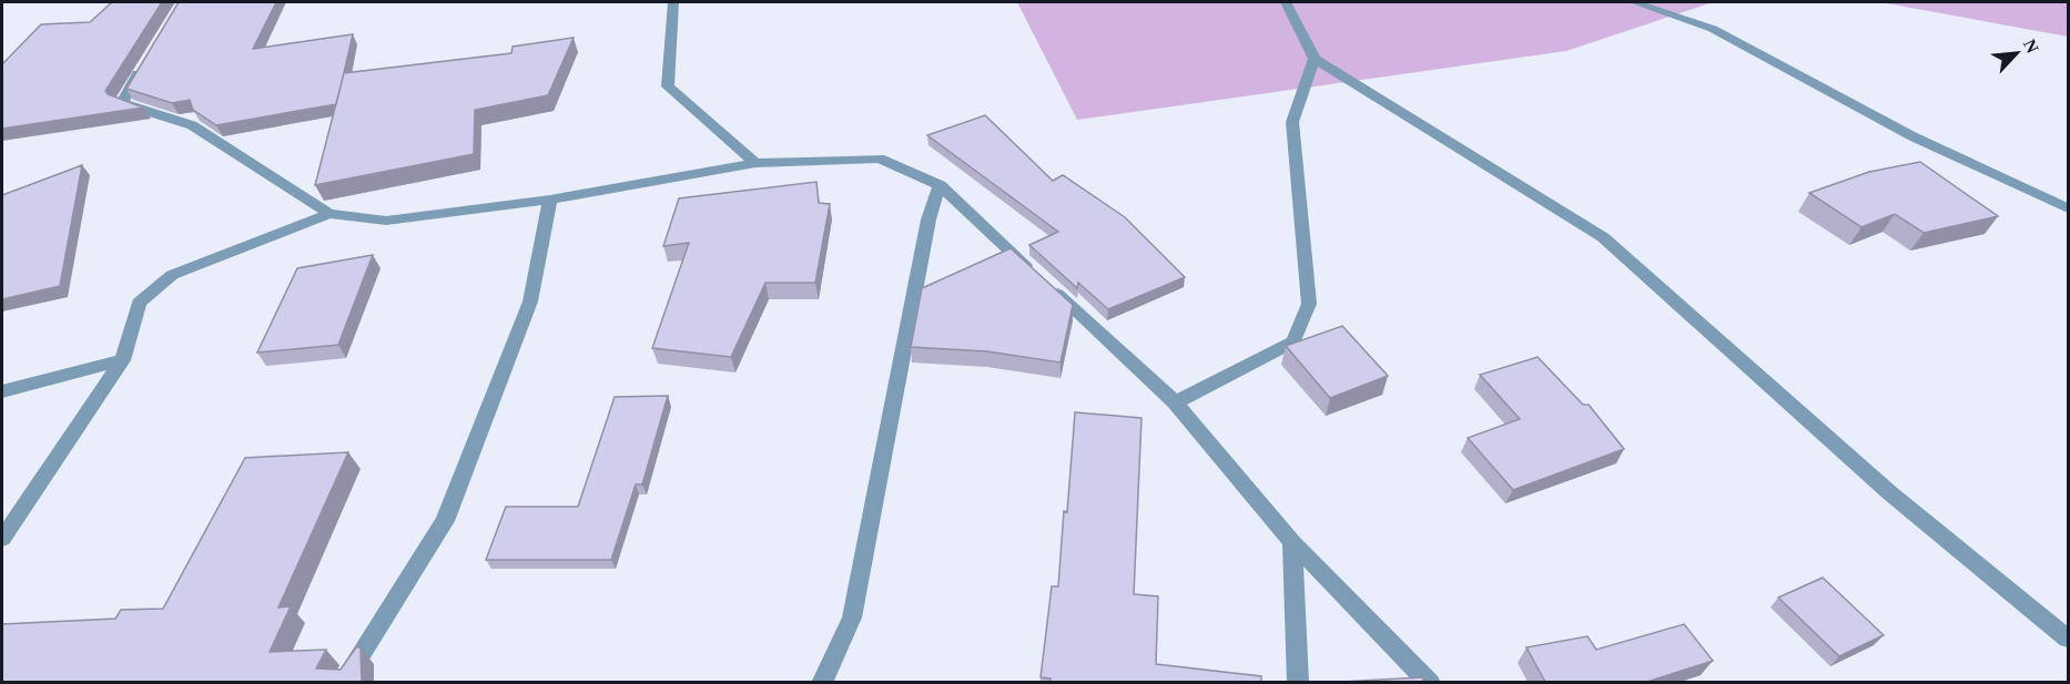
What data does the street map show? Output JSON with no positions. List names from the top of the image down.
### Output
{
  "north": "top right"
}
